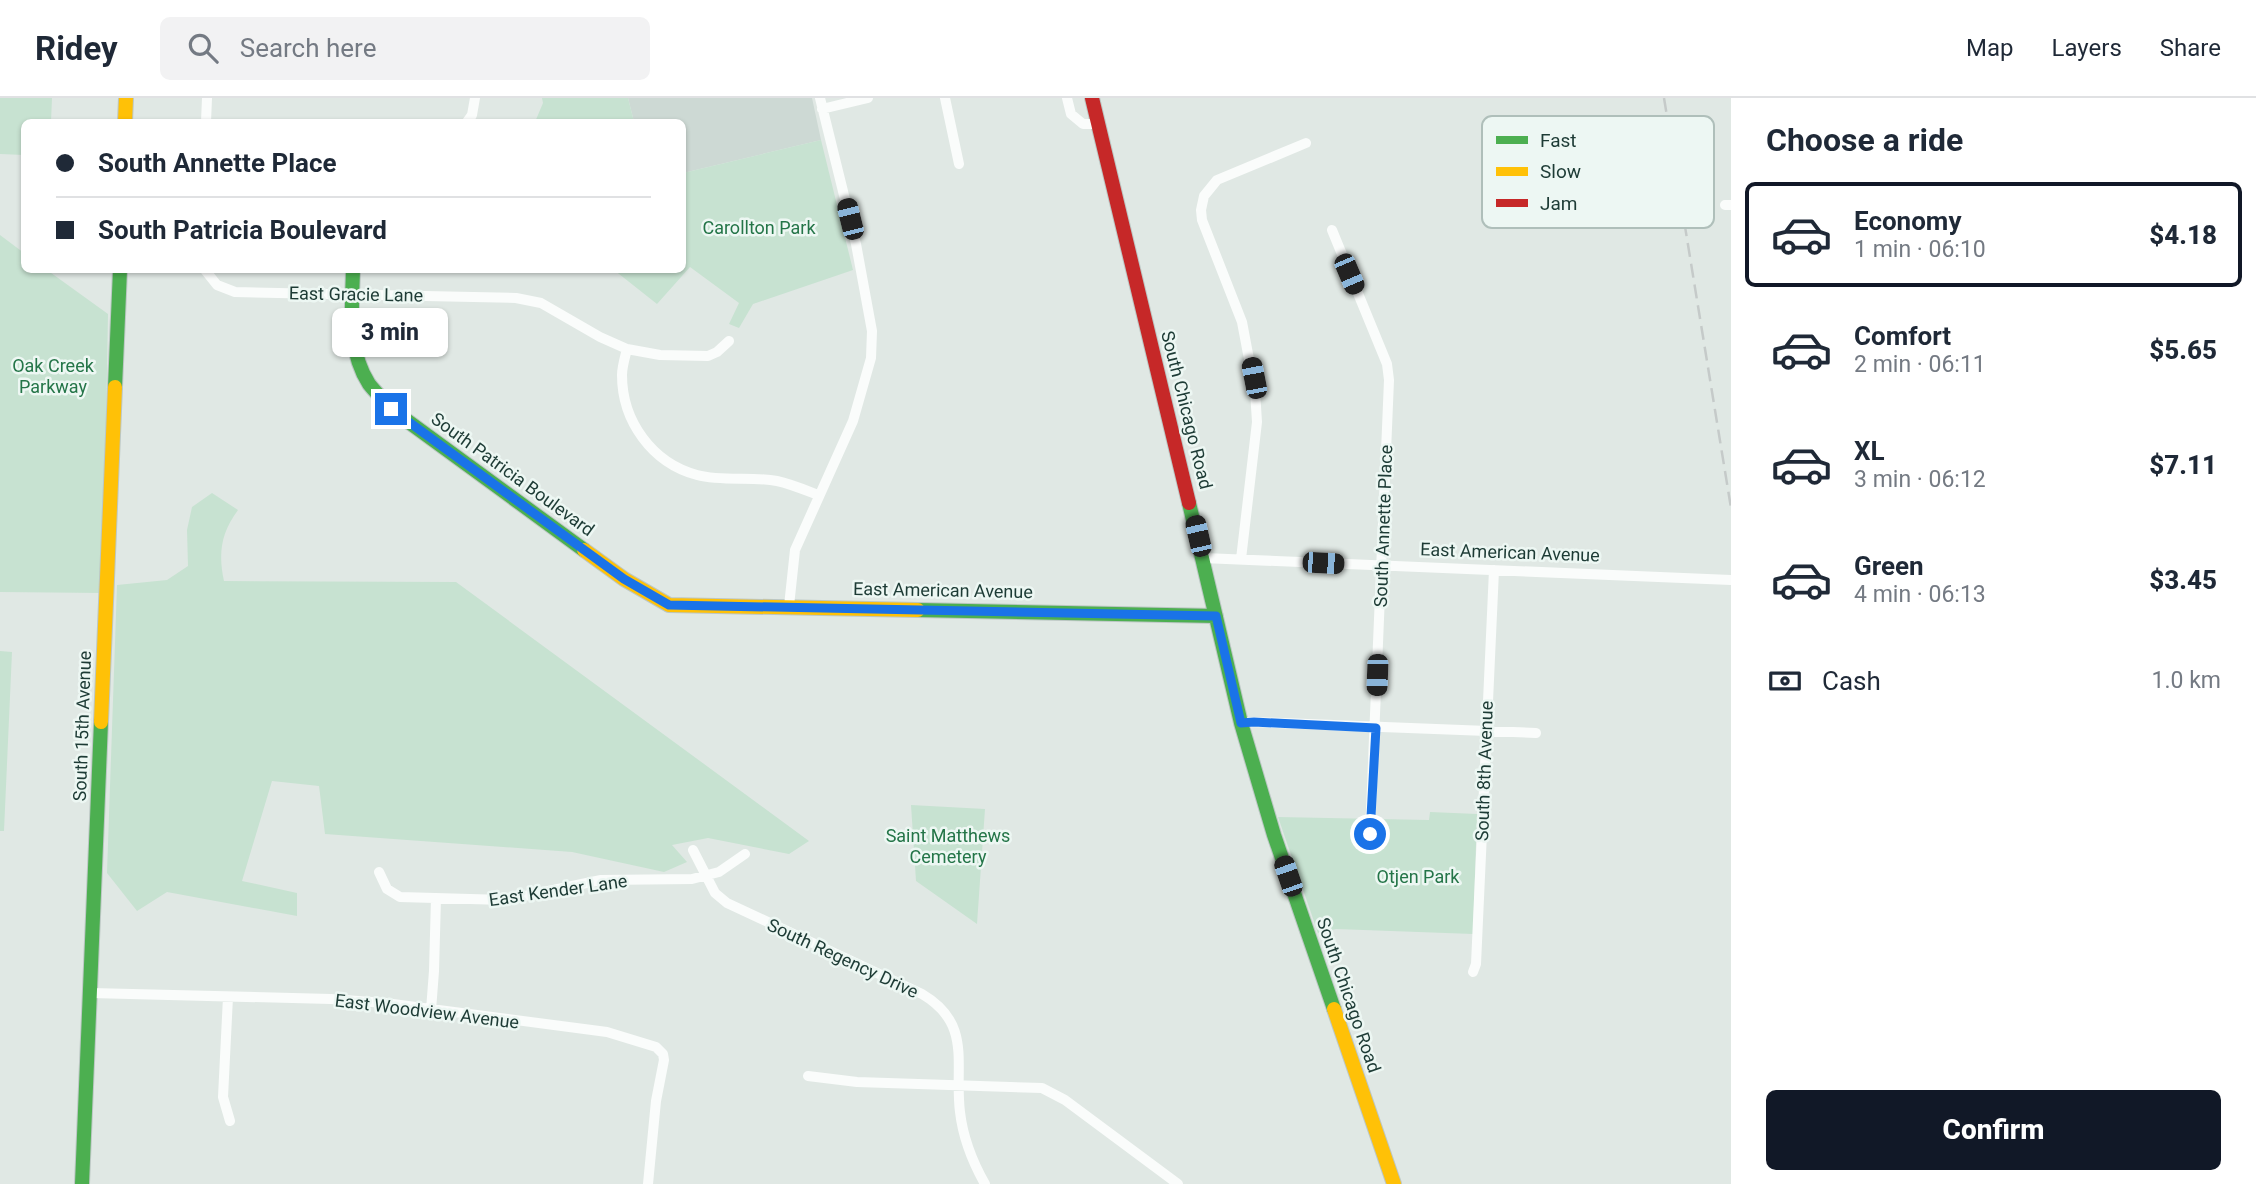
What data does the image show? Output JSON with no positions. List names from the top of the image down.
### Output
{
  "streets": {
    "street": [
      "East Gracie Lane",
      "South Chicago Road",
      "South Patricia Boulevard",
      "South Annette Place",
      "East American Avenue",
      "South 15th Avenue",
      "South 8th Avenue",
      "East Kender Lane",
      "South Regency Drive",
      "East Woodview Avenue"
    ]
  },
  "crossings": [
    ["East Gracie Lane", "South Patricia Boulevard"],
    ["South Chicago Road", "East American Avenue"],
    ["South Patricia Boulevard", "East American Avenue"],
    ["South Annette Place", "East American Avenue"],
    ["East American Avenue", "South 8th Avenue"],
    ["South 15th Avenue", "East Woodview Avenue"],
    ["East Kender Lane", "South Regency Drive"]
  ],
  "parks": [
    "Carollton Park",
    "Oak Creek Parkway",
    "Saint Matthews Cemetery",
    "Otjen Park"
  ],
  "legend": ["Fast", "Slow", "Jam"],
  "page": {
    "header": "Ridey",
    "search": "Search here",
    "nav": ["Map", "Layers", "Share"],
    "heading": "Choose a ride",
    "banner": ["South Annette Place", "South Patricia Boulevard"],
    "list": [
      {
        "name": "Economy",
        "note": "1 min · 06:10",
        "value": "$4.18"
      },
      {
        "name": "Comfort",
        "note": "2 min · 06:11",
        "value": "$5.65"
      },
      {
        "name": "XL",
        "note": "3 min · 06:12",
        "value": "$7.11"
      },
      {
        "name": "Green",
        "note": "4 min · 06:13",
        "value": "$3.45"
      }
    ],
    "bubble": "3 min",
    "pay": ["Cash", "1.0 km"],
    "buttons": "Confirm"
  }
}
